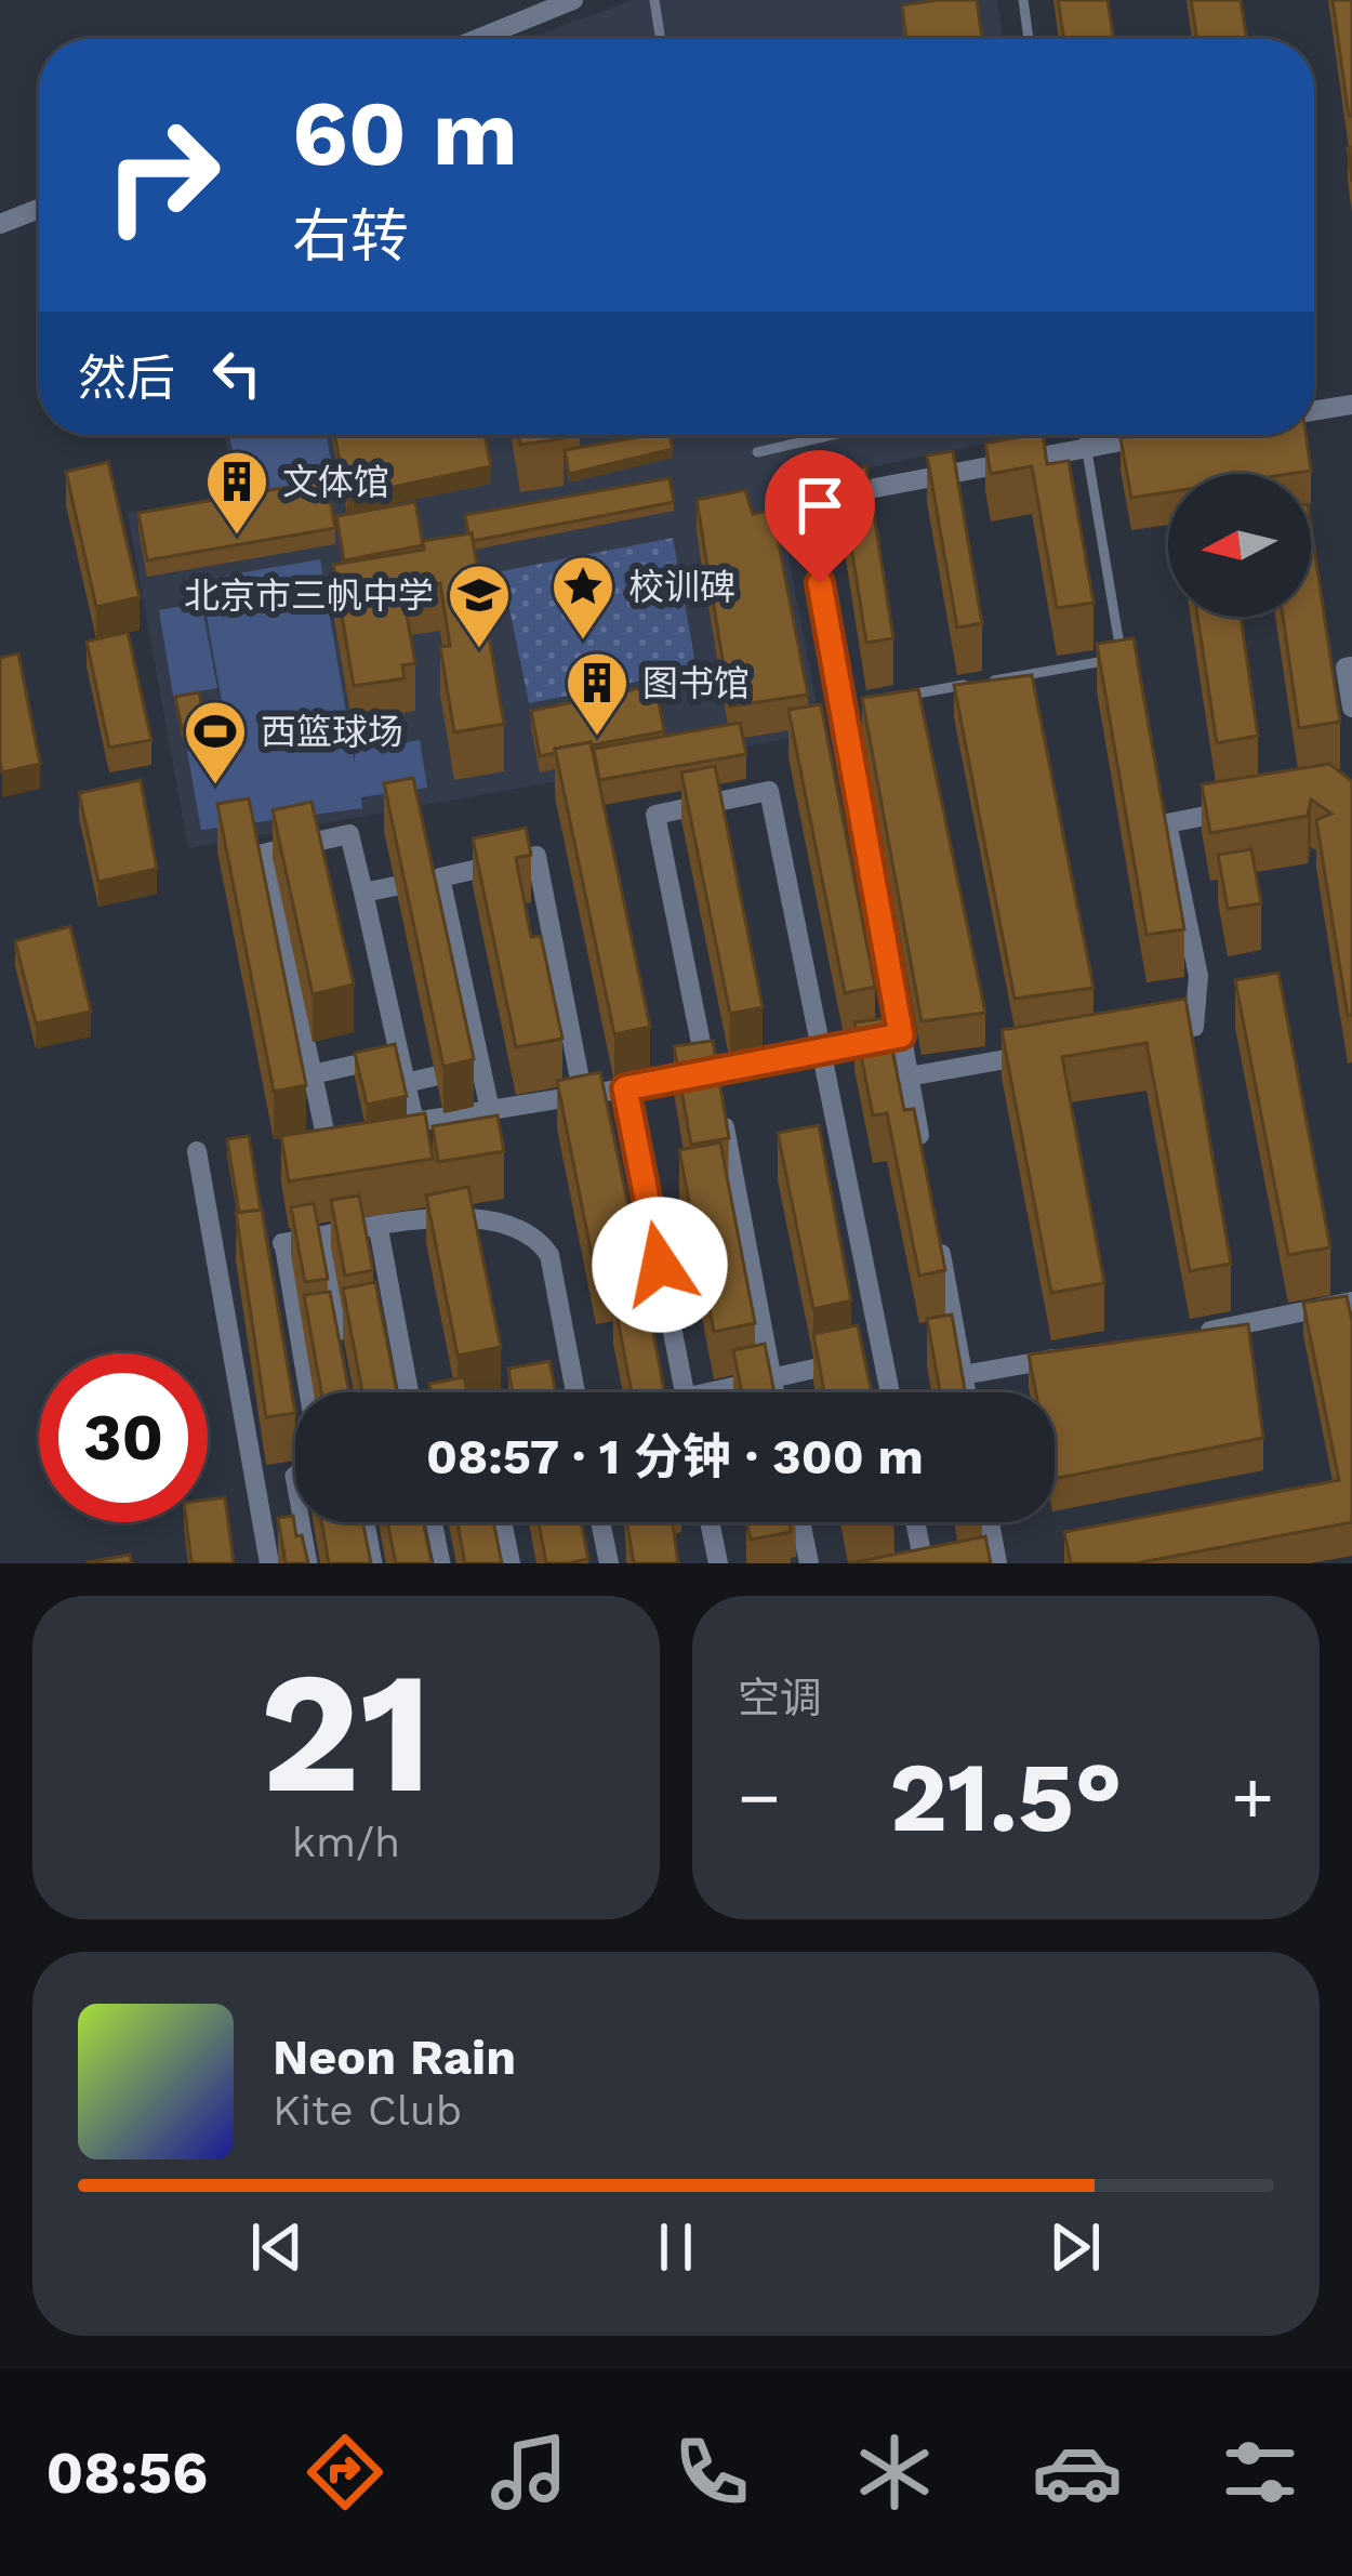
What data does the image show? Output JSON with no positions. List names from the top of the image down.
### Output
{
  "places": {
    "building": ["文体馆", "图书馆"],
    "place": ["校训碑"],
    "school or university": ["北京市三帆中学"],
    "sports": ["西篮球场"]
  },
  "north": "left",
  "page": {
    "turn": ["60 m", "右转"],
    "then": "然后",
    "limit": "30",
    "trip": "08:57 · 1 分钟 · 300 m",
    "tile": [
      ["21", "km/h"],
      "空调"
    ],
    "heat": ["−", "21.5°", "+"],
    "song": ["Neon Rain", "Kite Club"],
    "tabs": "08:56"
  }
}
